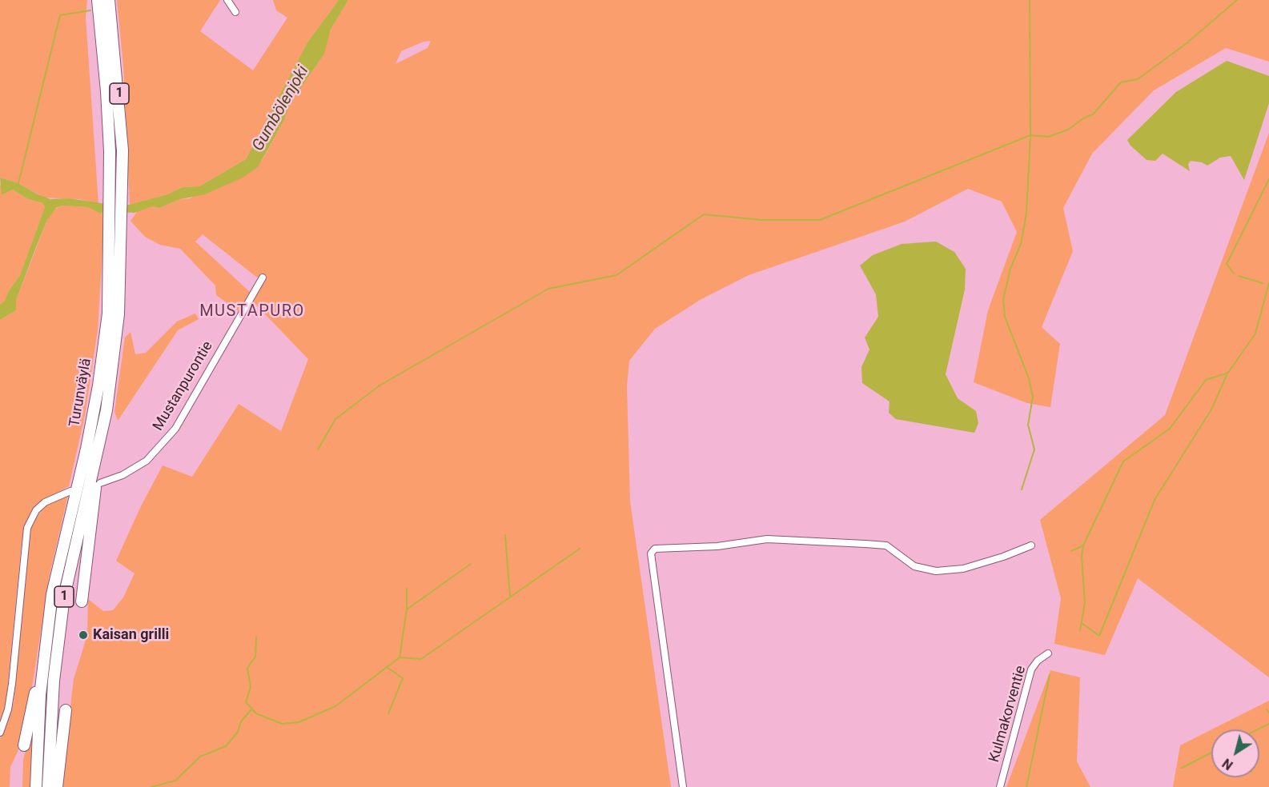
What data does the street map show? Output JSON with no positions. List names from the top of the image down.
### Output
{
  "streets": {
    "highway": ["1", "Turunväylä"],
    "street": ["Mustanpurontie", "Kulmakorventie"]
  },
  "districts": ["MUSTAPURO"],
  "water": ["Gumbölenjoki"],
  "places": ["Kaisan grilli"],
  "north": "bottom left"
}
